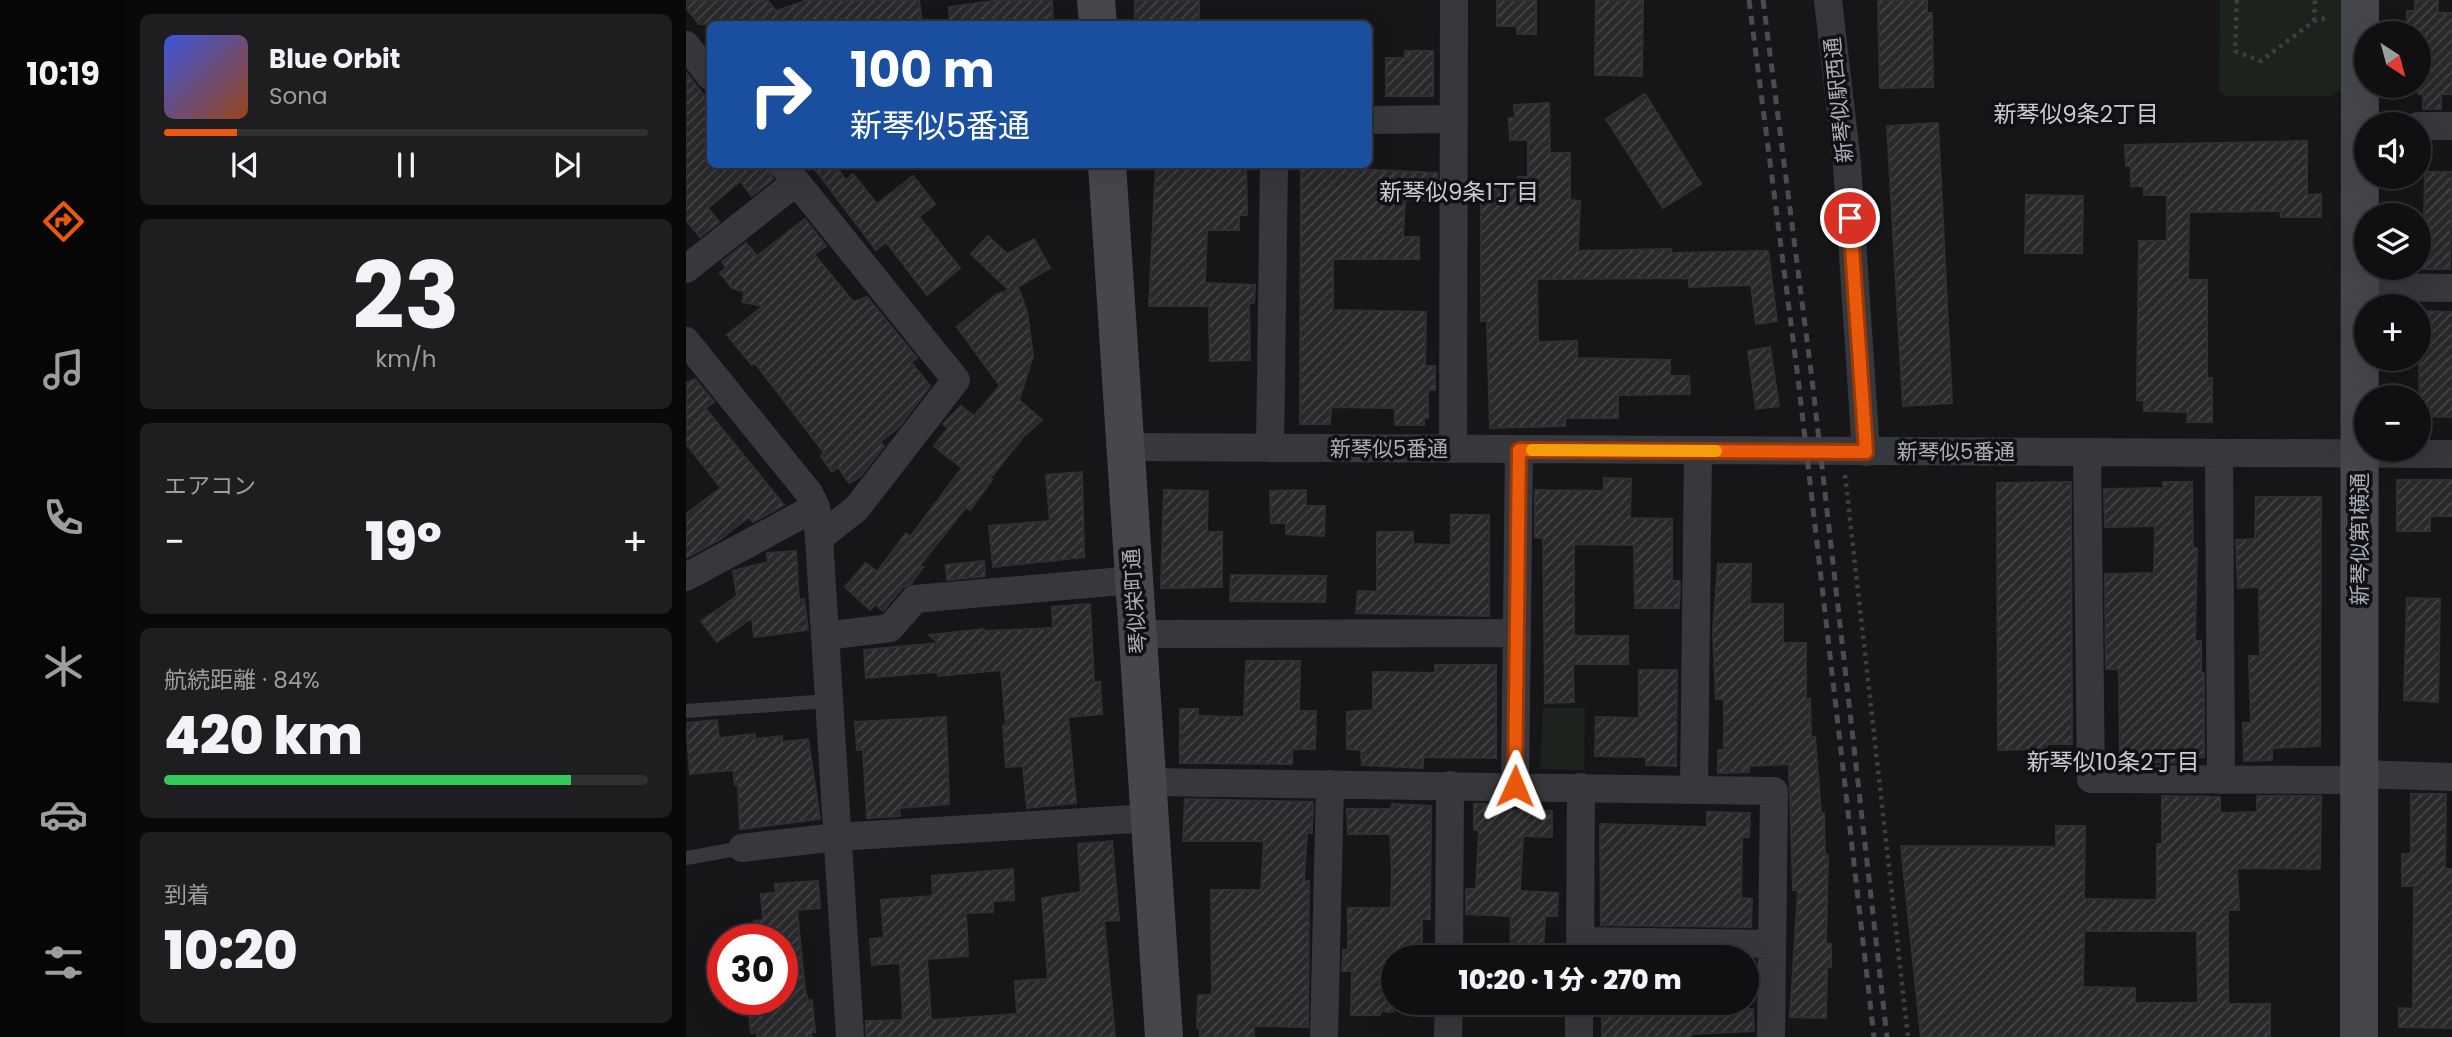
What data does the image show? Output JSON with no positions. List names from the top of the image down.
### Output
{
  "streets": {
    "street": [
      "新琴似駅西通",
      "新琴似5番通",
      "新琴似第1横通",
      "琴似栄町通"
    ]
  },
  "crossings": [
    ["新琴似駅西通", "新琴似5番通"],
    ["新琴似5番通", "琴似栄町通"]
  ],
  "districts": ["新琴似9条2丁目", "新琴似9条1丁目", "新琴似10条2丁目"],
  "north": "bottom right",
  "page": {
    "tabs": "10:19",
    "map_buttons": ["+", "−"],
    "turn": ["100 m", "新琴似5番通"],
    "song": ["Blue Orbit", "Sona"],
    "tile": [
      ["23", "km/h"],
      "エアコン",
      ["航続距離 · 84%", "420 km"],
      ["到着", "10:20"]
    ],
    "heat": ["−", "19°", "+"],
    "limit": "30",
    "trip": "10:20 · 1 分 · 270 m"
  }
}
